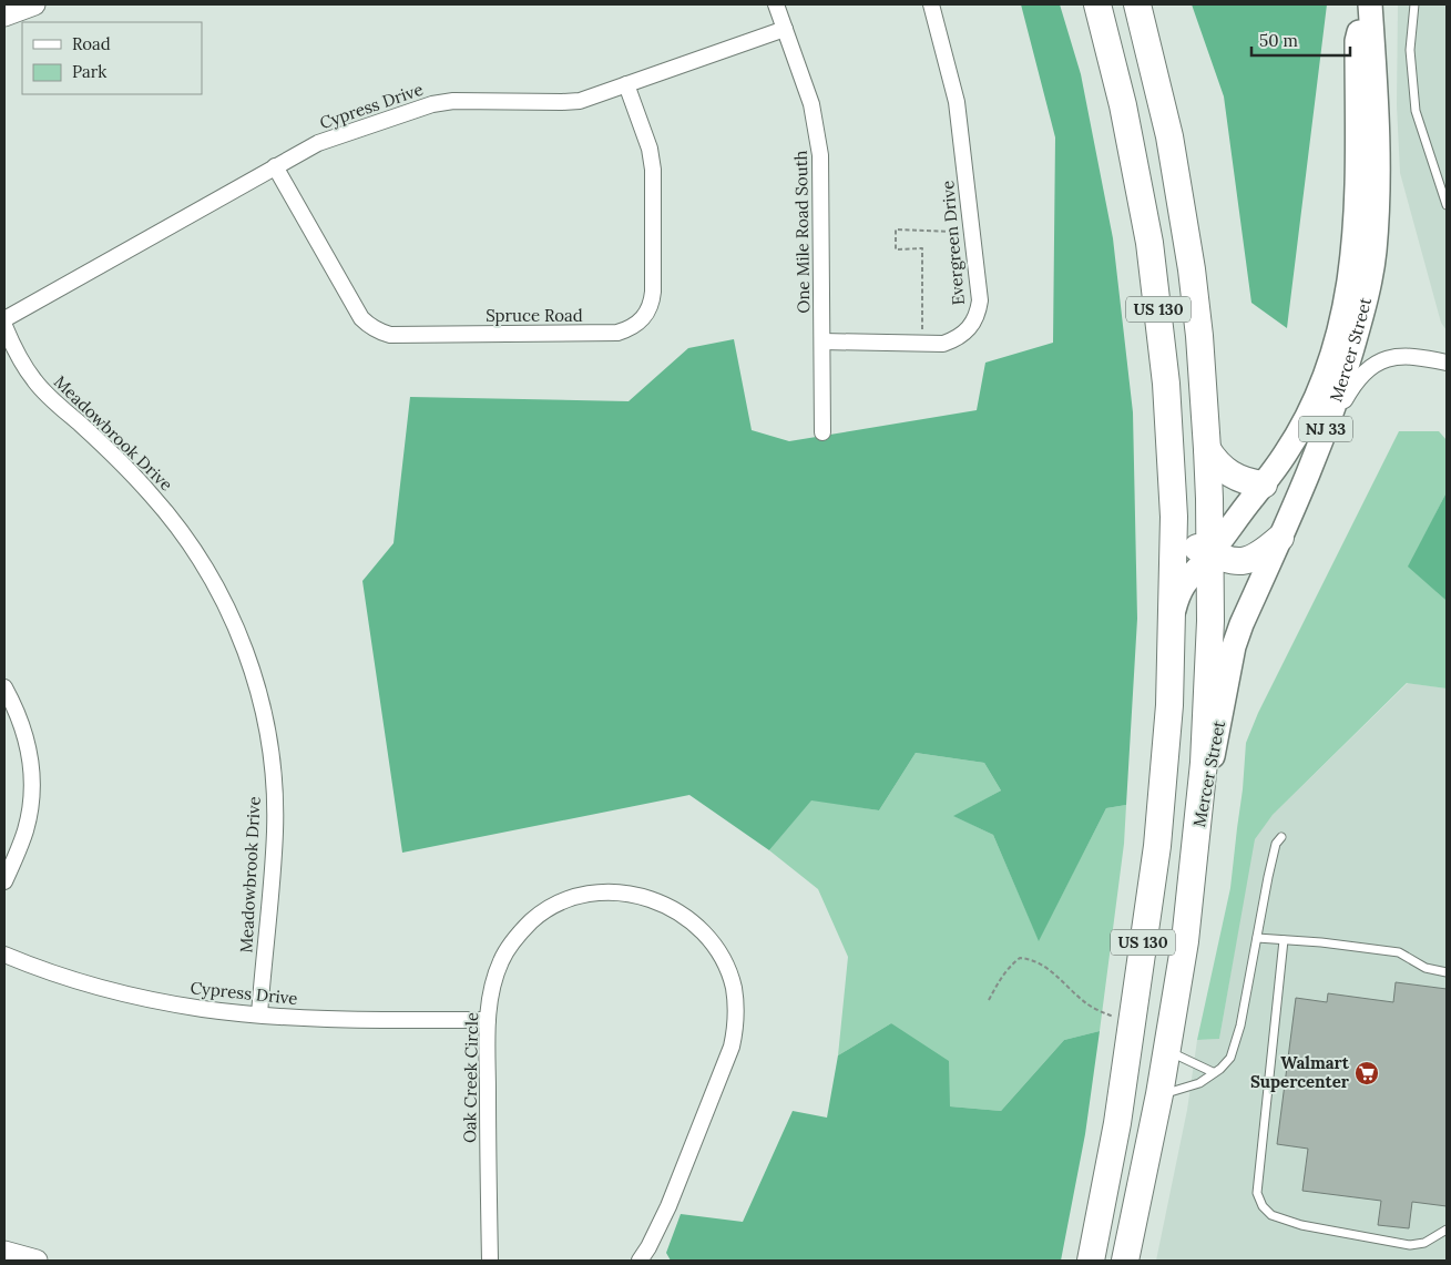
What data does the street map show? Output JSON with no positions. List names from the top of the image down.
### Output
{
  "streets": {
    "highway": ["US 130"],
    "main road": ["Mercer Street", "NJ 33"],
    "street": [
      "Cypress Drive",
      "One Mile Road South",
      "Evergreen Drive",
      "Spruce Road",
      "Meadowbrook Drive",
      "Oak Creek Circle"
    ]
  },
  "crossings": [
    ["Cypress Drive", "One Mile Road South"],
    ["Cypress Drive", "Spruce Road"],
    ["Cypress Drive", "Meadowbrook Drive"],
    ["Cypress Drive", "Oak Creek Circle"],
    ["One Mile Road South", "Evergreen Drive"],
    ["US 130", "Mercer Street"]
  ],
  "places": {
    "supermarket": ["Walmart Supercenter"]
  },
  "legend": ["Road", "Park"],
  "scale_bar": "50 m"
}
